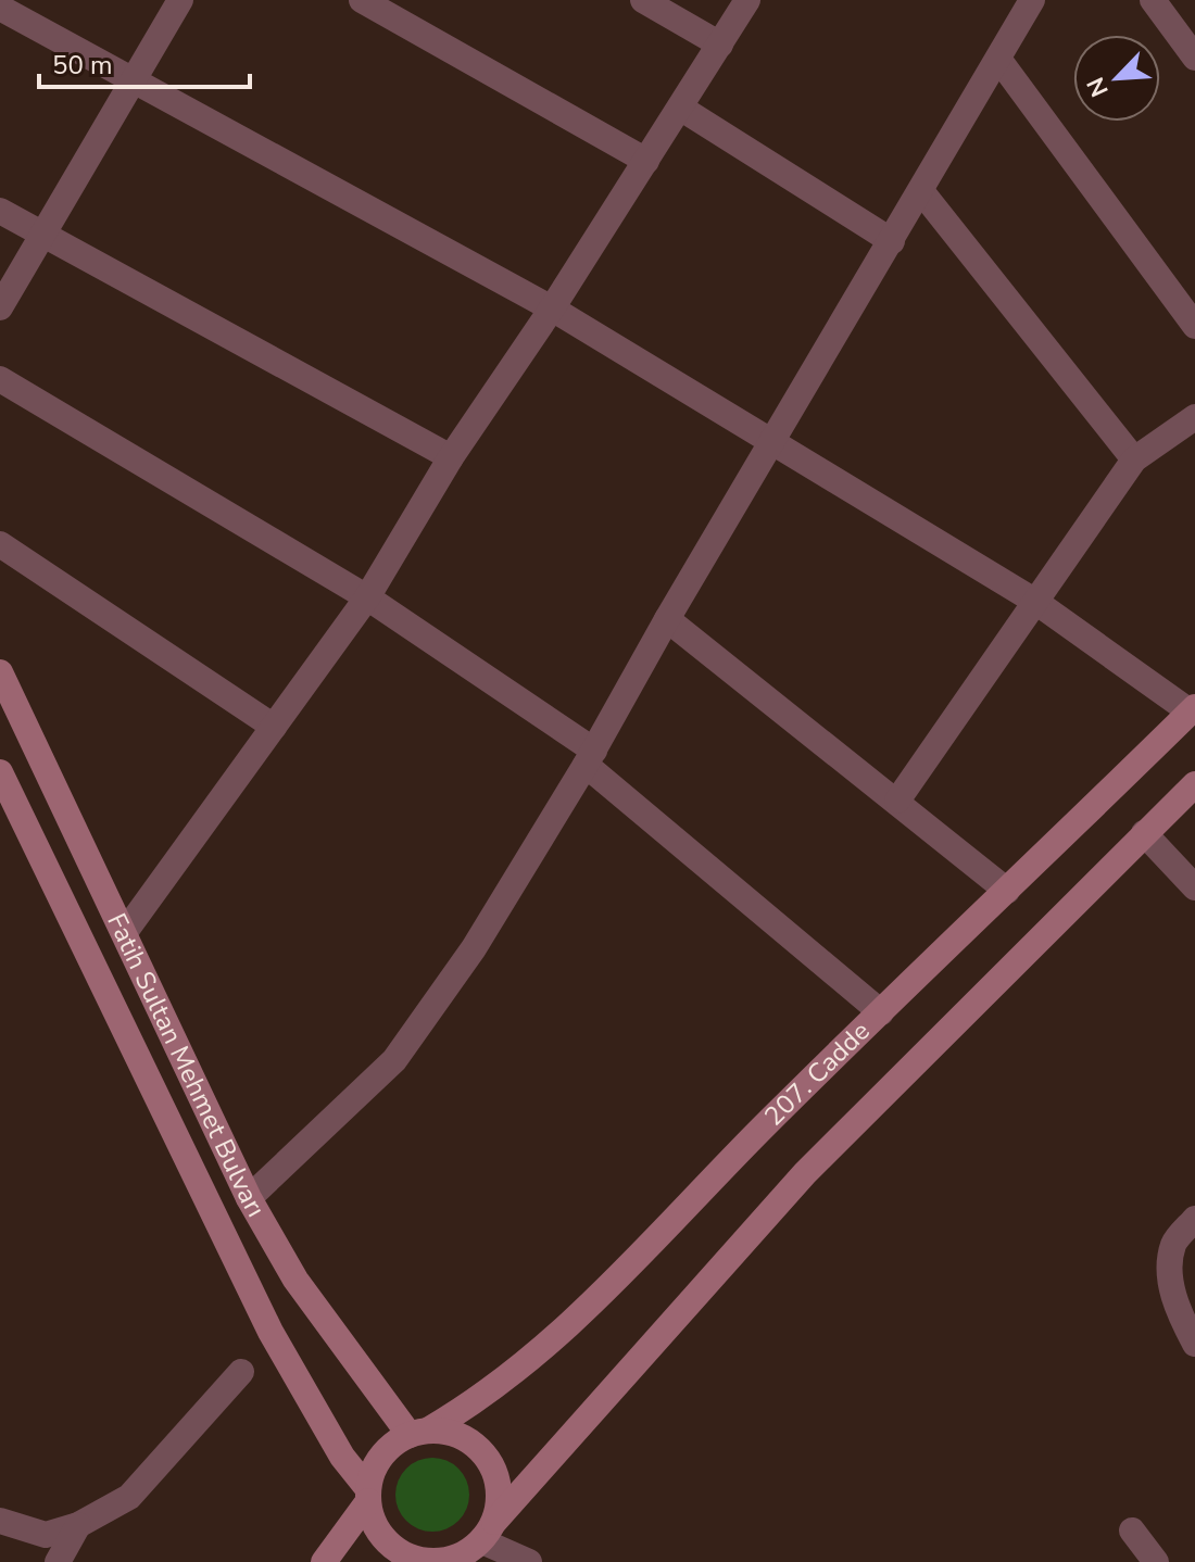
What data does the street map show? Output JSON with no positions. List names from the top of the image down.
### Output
{
  "streets": {
    "main road": ["Fatih Sultan Mehmet Bulvarı", "207. Cadde"]
  },
  "crossings": [
    ["Fatih Sultan Mehmet Bulvarı", "207. Cadde"]
  ],
  "scale_bar": "50 m",
  "north": "bottom left"
}
